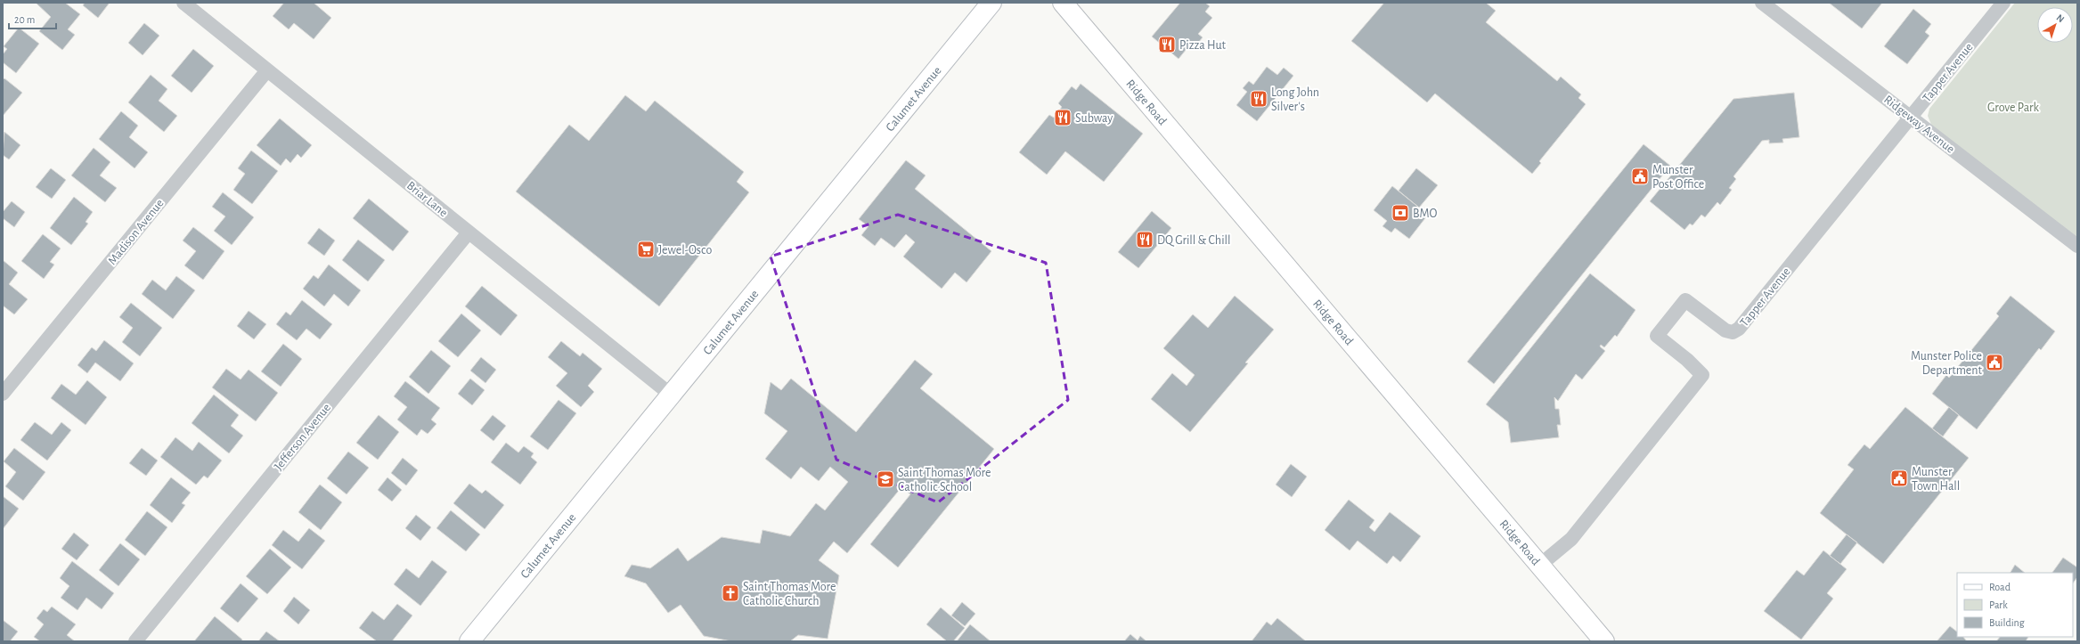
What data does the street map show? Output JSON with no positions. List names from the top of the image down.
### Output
{
  "streets": {
    "main road": ["Calumet Avenue", "Ridge Road"],
    "street": [
      "Tapper Avenue",
      "Ridgeway Avenue",
      "Briar Lane",
      "Madison Avenue",
      "Jefferson Avenue"
    ]
  },
  "crossings": [
    ["Tapper Avenue", "Ridge Road"],
    ["Tapper Avenue", "Ridgeway Avenue"],
    ["Calumet Avenue", "Briar Lane"],
    ["Briar Lane", "Madison Avenue"],
    ["Briar Lane", "Jefferson Avenue"]
  ],
  "parks": ["Grove Park"],
  "places": {
    "restaurant": [
      "Pizza Hut",
      "Long John Silver's",
      "Subway",
      "DQ Grill & Chill"
    ],
    "public building": ["Munster Post Office", "Munster Police Department", "Munster Town Hall"],
    "bank": ["BMO"],
    "supermarket": ["Jewel-Osco"],
    "school or university": ["Saint Thomas More Catholic School"],
    "church": ["Saint Thomas More Catholic Church"]
  },
  "legend": ["Road", "Park", "Building"],
  "scale_bar": "20 m",
  "north": "top right"
}
